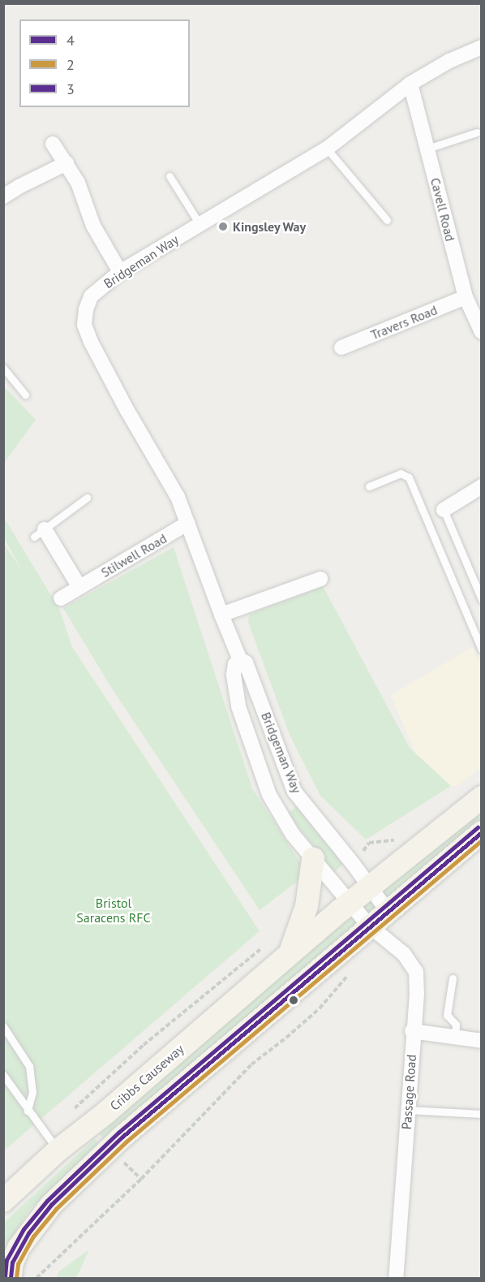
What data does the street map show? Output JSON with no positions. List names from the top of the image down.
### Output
{
  "streets": {
    "main road": ["Cribbs Causeway"],
    "street": [
      "Cavell Road",
      "Bridgeman Way",
      "Travers Road",
      "Stilwell Road",
      "Passage Road"
    ]
  },
  "crossings": [
    ["Cavell Road", "Bridgeman Way"],
    ["Cavell Road", "Travers Road"],
    ["Bridgeman Way", "Stilwell Road"],
    ["Bridgeman Way", "Cribbs Causeway"],
    ["Bridgeman Way", "Passage Road"],
    ["Cribbs Causeway", "Passage Road"]
  ],
  "parks": ["Bristol Saracens RFC"],
  "places": ["Kingsley Way"],
  "lines": ["transit line 3", "transit line 4", "transit line 2"],
  "legend": ["4", "2", "3"]
}
